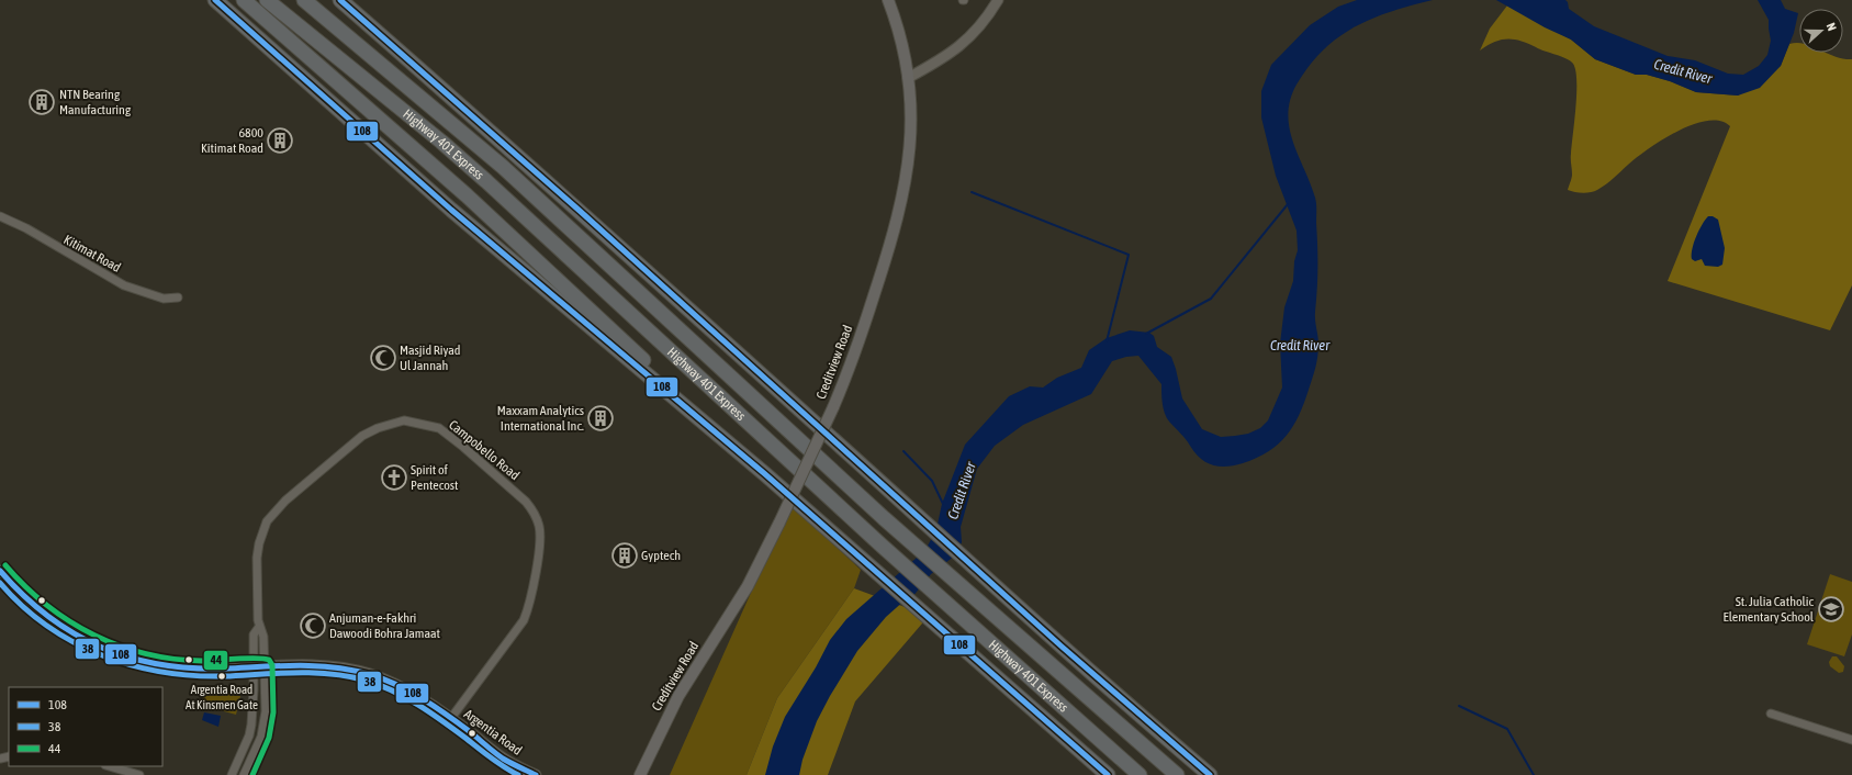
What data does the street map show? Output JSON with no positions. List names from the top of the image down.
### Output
{
  "streets": {
    "highway": ["Highway 401 Express"],
    "main road": ["Creditview Road"],
    "street": ["Kitimat Road", "Campobello Road", "Argentia Road"]
  },
  "crossings": [
    ["Campobello Road", "Argentia Road"]
  ],
  "water": ["Credit River"],
  "places": {
    "building": [
      "NTN Bearing Manufacturing",
      "6800 Kitimat Road",
      "Maxxam Analytics International Inc.",
      "Gyptech"
    ],
    "mosque": ["Masjid Riyad Ul Jannah", "Anjuman-e-Fakhri Dawoodi Bohra Jamaat"],
    "church": ["Spirit of Pentecost"],
    "school or university": ["St. Julia Catholic Elementary School"],
    "other": ["Argentia Road At Kinsmen Gate"]
  },
  "lines": ["transit line 108", "transit line 44", "transit line 38"],
  "legend": ["108", "38", "44"],
  "north": "right"
}
